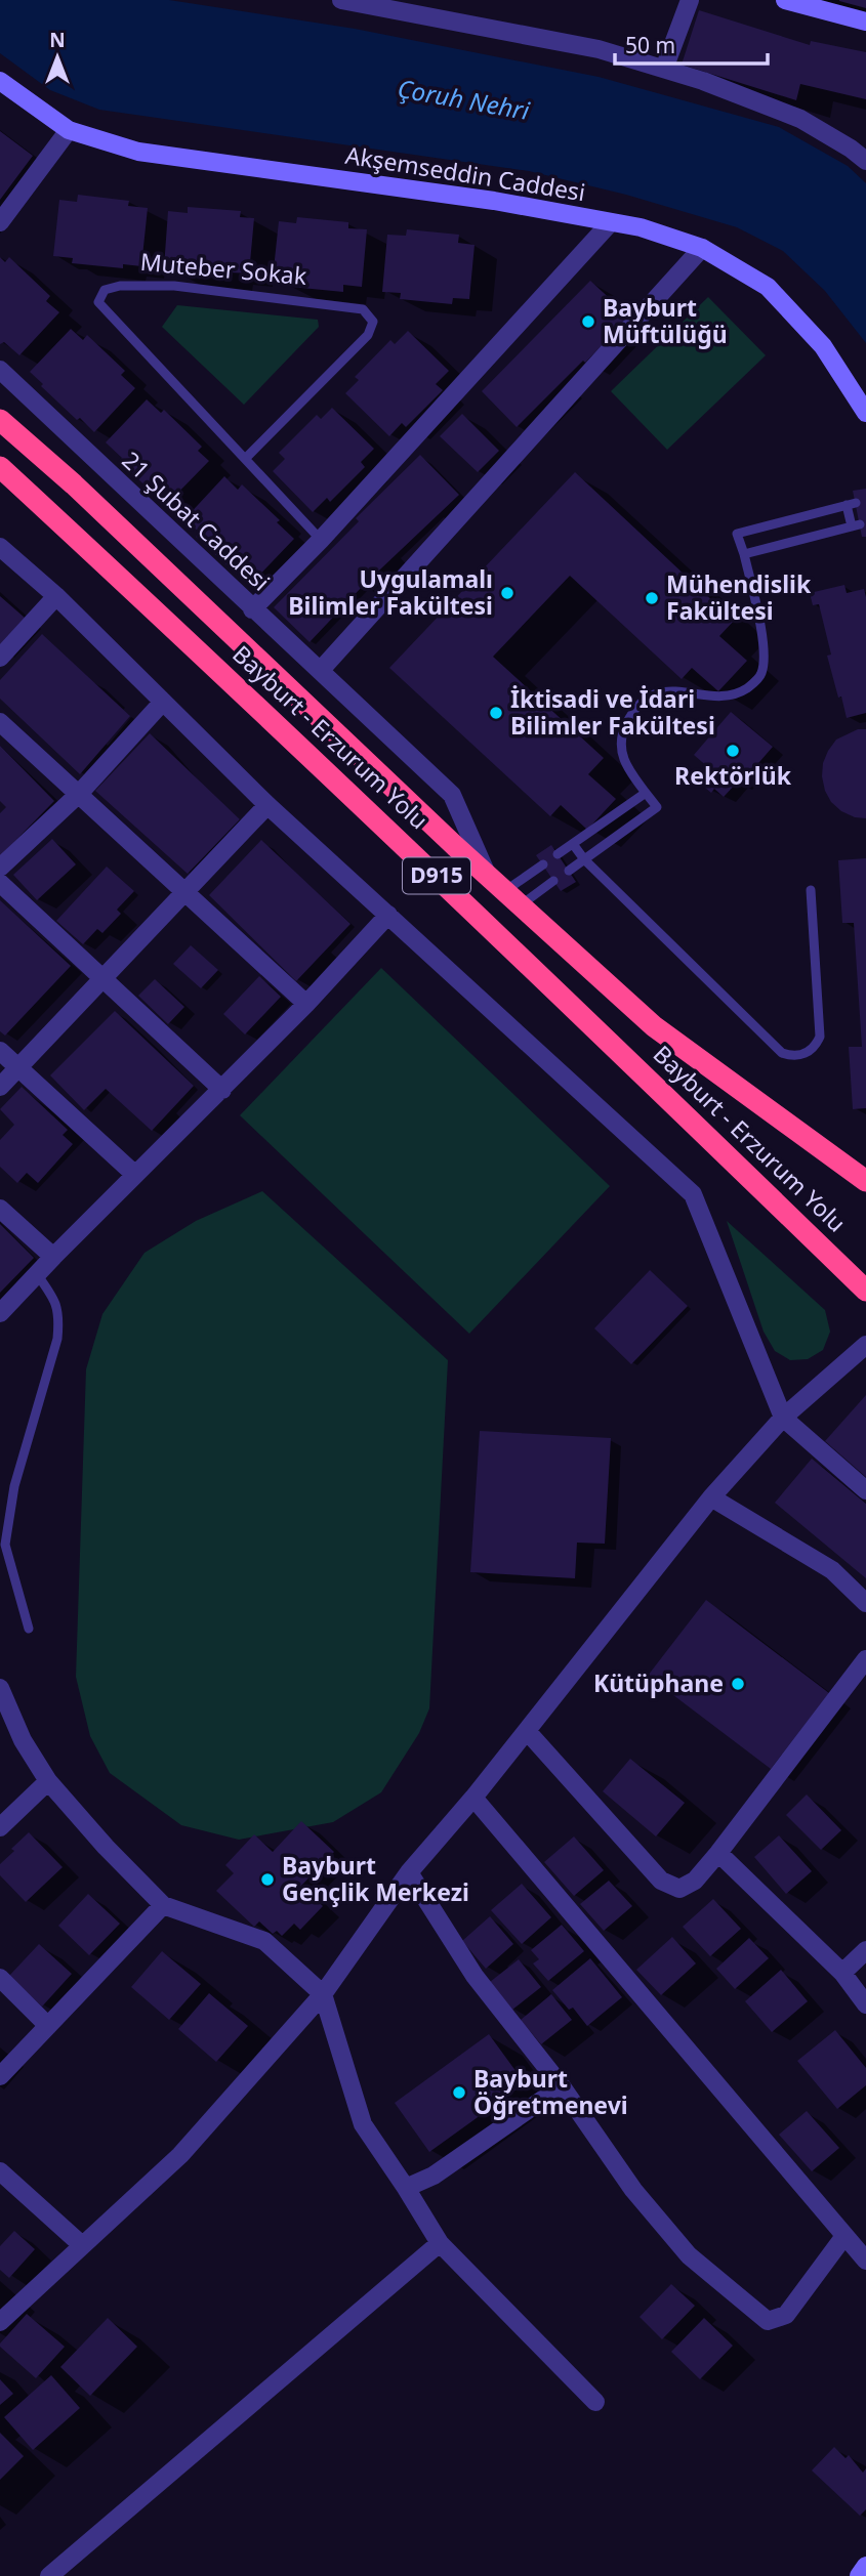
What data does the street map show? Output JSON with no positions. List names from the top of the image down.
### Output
{
  "streets": {
    "highway": ["Bayburt - Erzurum Yolu", "D915"],
    "street": ["Akşemseddin Caddesi", "21 Şubat Caddesi"],
    "lane": ["Muteber Sokak"]
  },
  "crossings": [
    ["21 Şubat Caddesi", "Bayburt - Erzurum Yolu"]
  ],
  "water": ["Çoruh Nehri"],
  "places": [
    "Bayburt Müftülüğü",
    "Uygulamalı Bilimler Fakültesi",
    "Mühendislik Fakültesi",
    "İktisadi ve İdari Bilimler Fakültesi",
    "Rektörlük",
    "Kütüphane",
    "Bayburt Gençlik Merkezi",
    "Bayburt Öğretmenevi"
  ],
  "scale_bar": "50 m",
  "north": "top"
}
